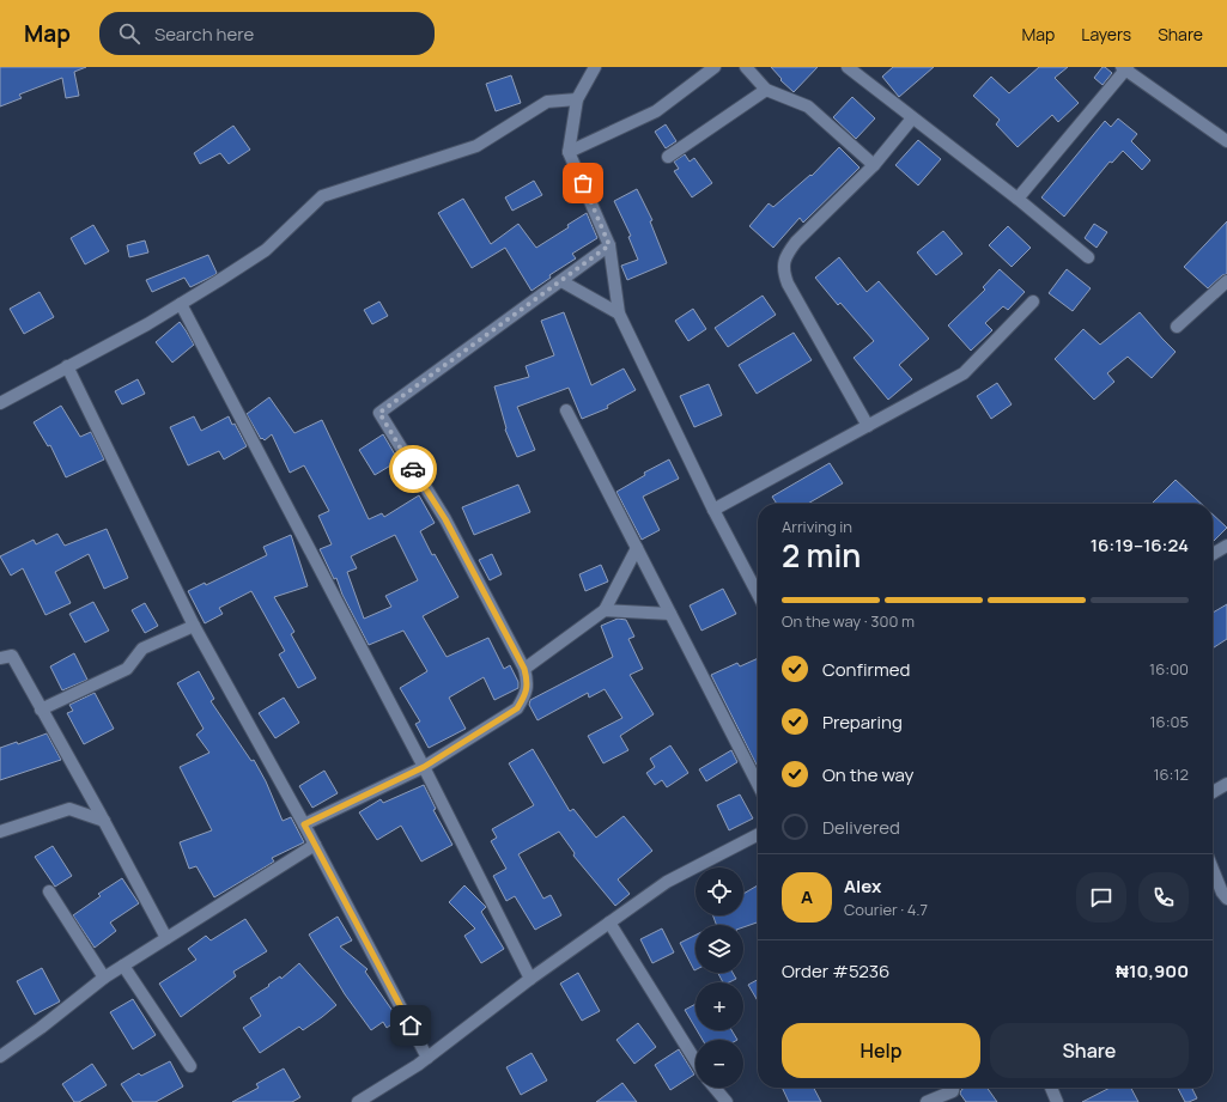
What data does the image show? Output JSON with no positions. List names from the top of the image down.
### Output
{
  "page": {
    "header": "Map",
    "search": "Search here",
    "nav": ["Map", "Layers", "Share"],
    "heading": ["2 min", "Arriving in", "16:19–16:24"],
    "panel": [
      "Alex",
      "Courier · 4.7",
      "Order #5236",
      "₦10,900"
    ],
    "bar": "On the way · 300 m",
    "list": [
      ["Confirmed", "16:00"],
      ["Preparing", "16:05"],
      ["On the way", "16:12"],
      "Delivered"
    ],
    "map_buttons": ["+", "−"],
    "round": "A",
    "buttons": ["Help", "Share"]
  }
}
